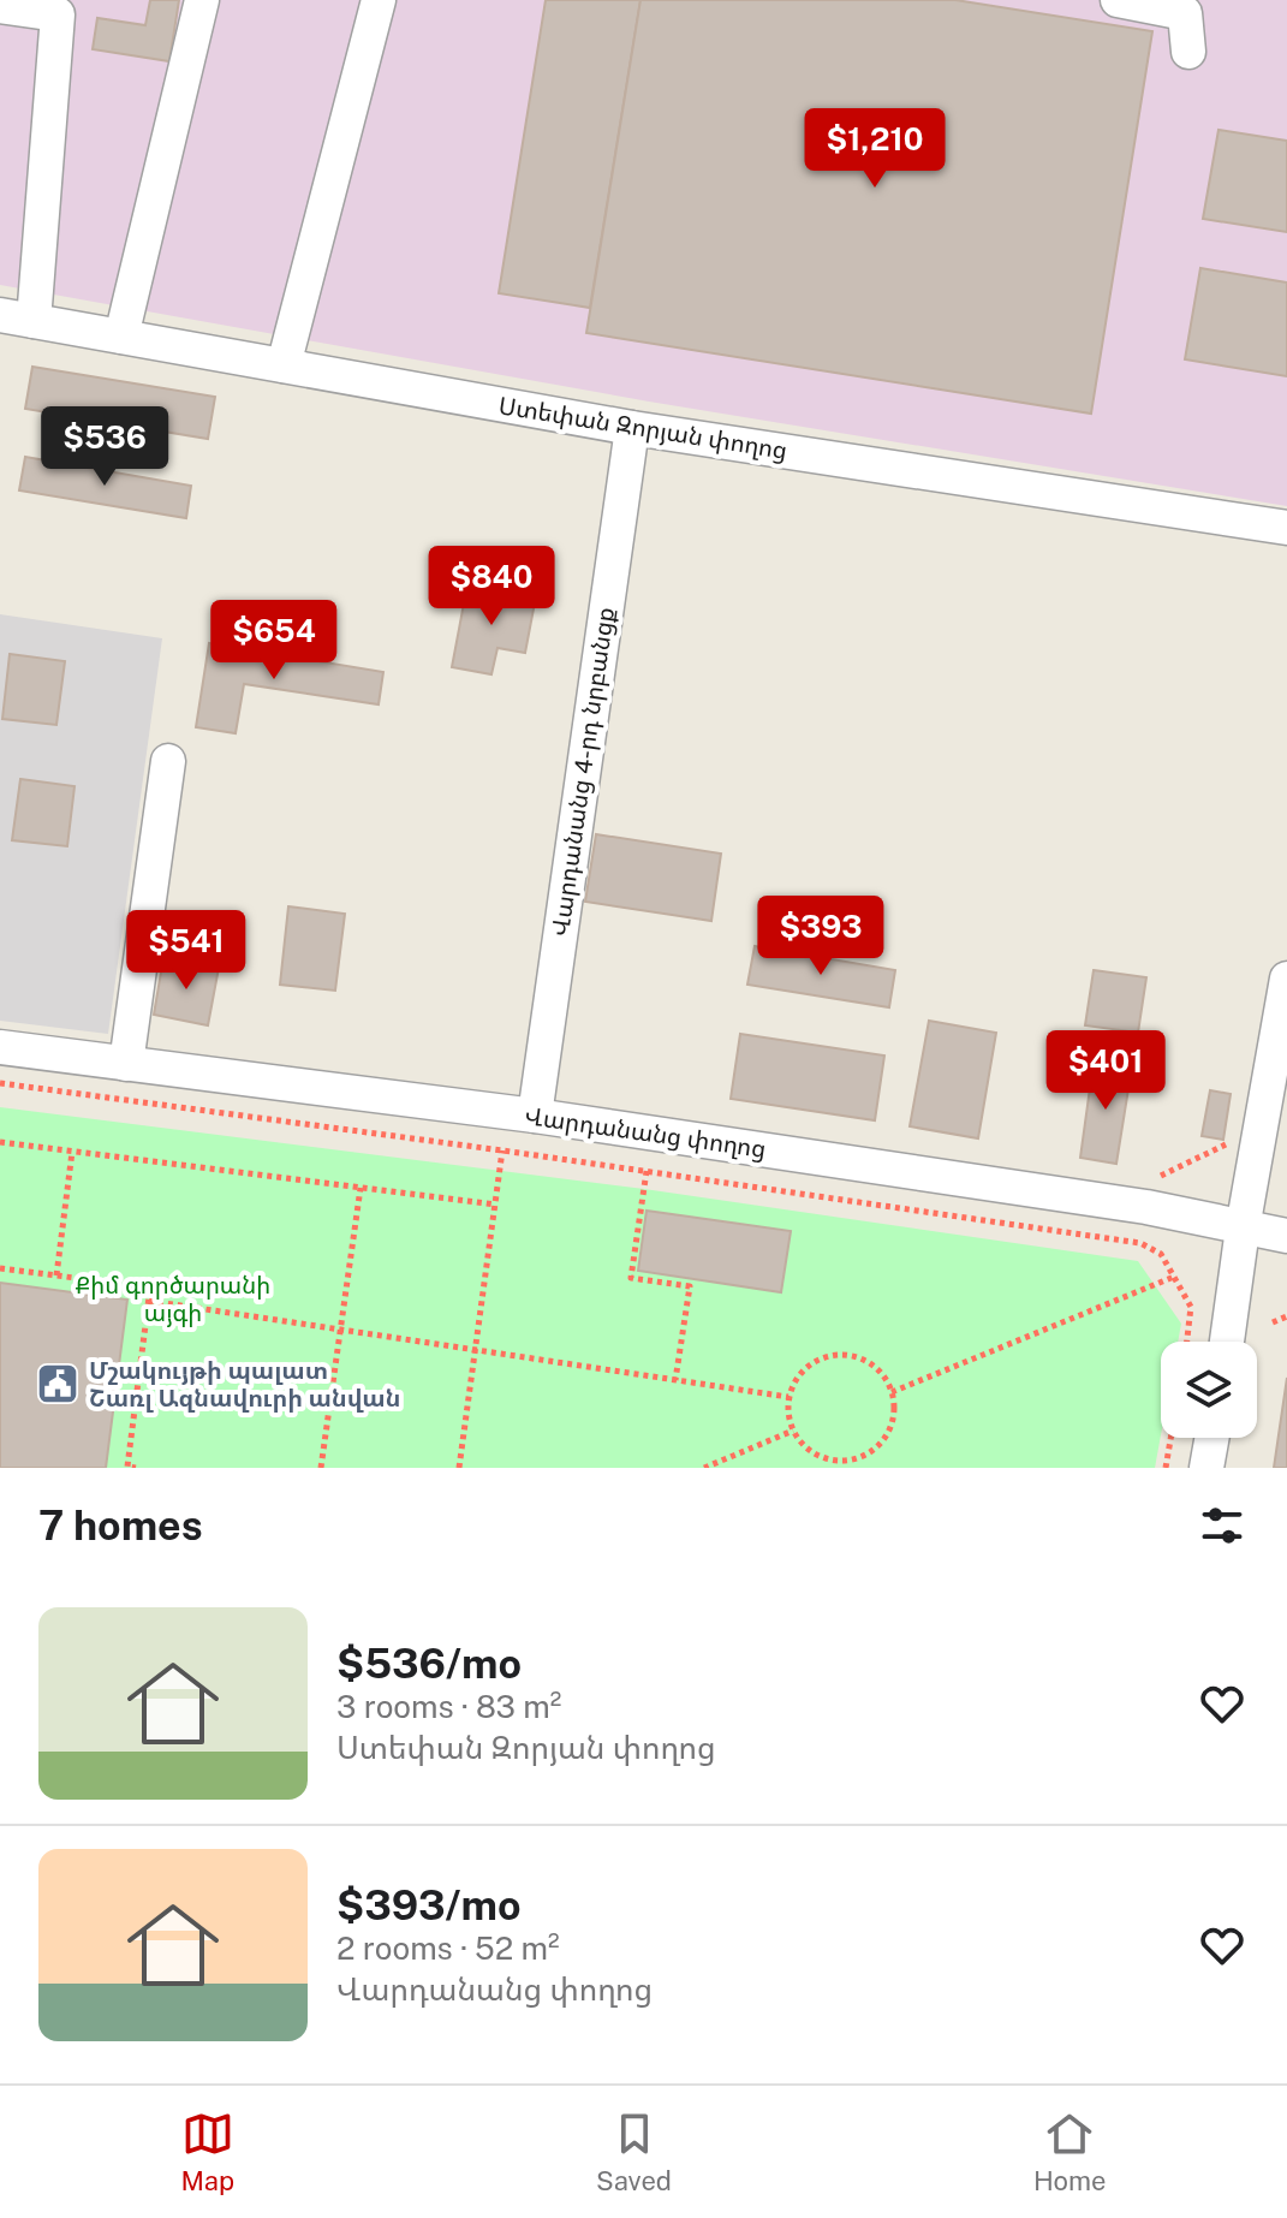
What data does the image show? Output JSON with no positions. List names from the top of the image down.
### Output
{
  "streets": {
    "street": ["Ստեփան Զորյան փողոց", "Վարդանանց 4-րդ նրբանցք", "Վարդանանց փողոց"]
  },
  "crossings": [
    ["Ստեփան Զորյան փողոց", "Վարդանանց 4-րդ նրբանցք"],
    ["Վարդանանց 4-րդ նրբանցք", "Վարդանանց փողոց"]
  ],
  "parks": ["Քիմ գործարանի այգի"],
  "places": {
    "public building": ["Մշակույթի պալատ Շառլ Ազնավուրի անվան"]
  },
  "page": {
    "price": [
      "$1,210",
      "$536",
      "$840",
      "$654",
      "$393",
      "$541",
      "$401"
    ],
    "heading": "7 homes",
    "list": [
      {
        "name": "$536/mo",
        "note": "3 rooms · 83 m² · Ստեփան Զորյան փողոց"
      },
      {
        "name": "$393/mo",
        "note": "2 rooms · 52 m² · Վարդանանց փողոց"
      }
    ],
    "tabs": ["Map", "Saved", "Home"]
  }
}
